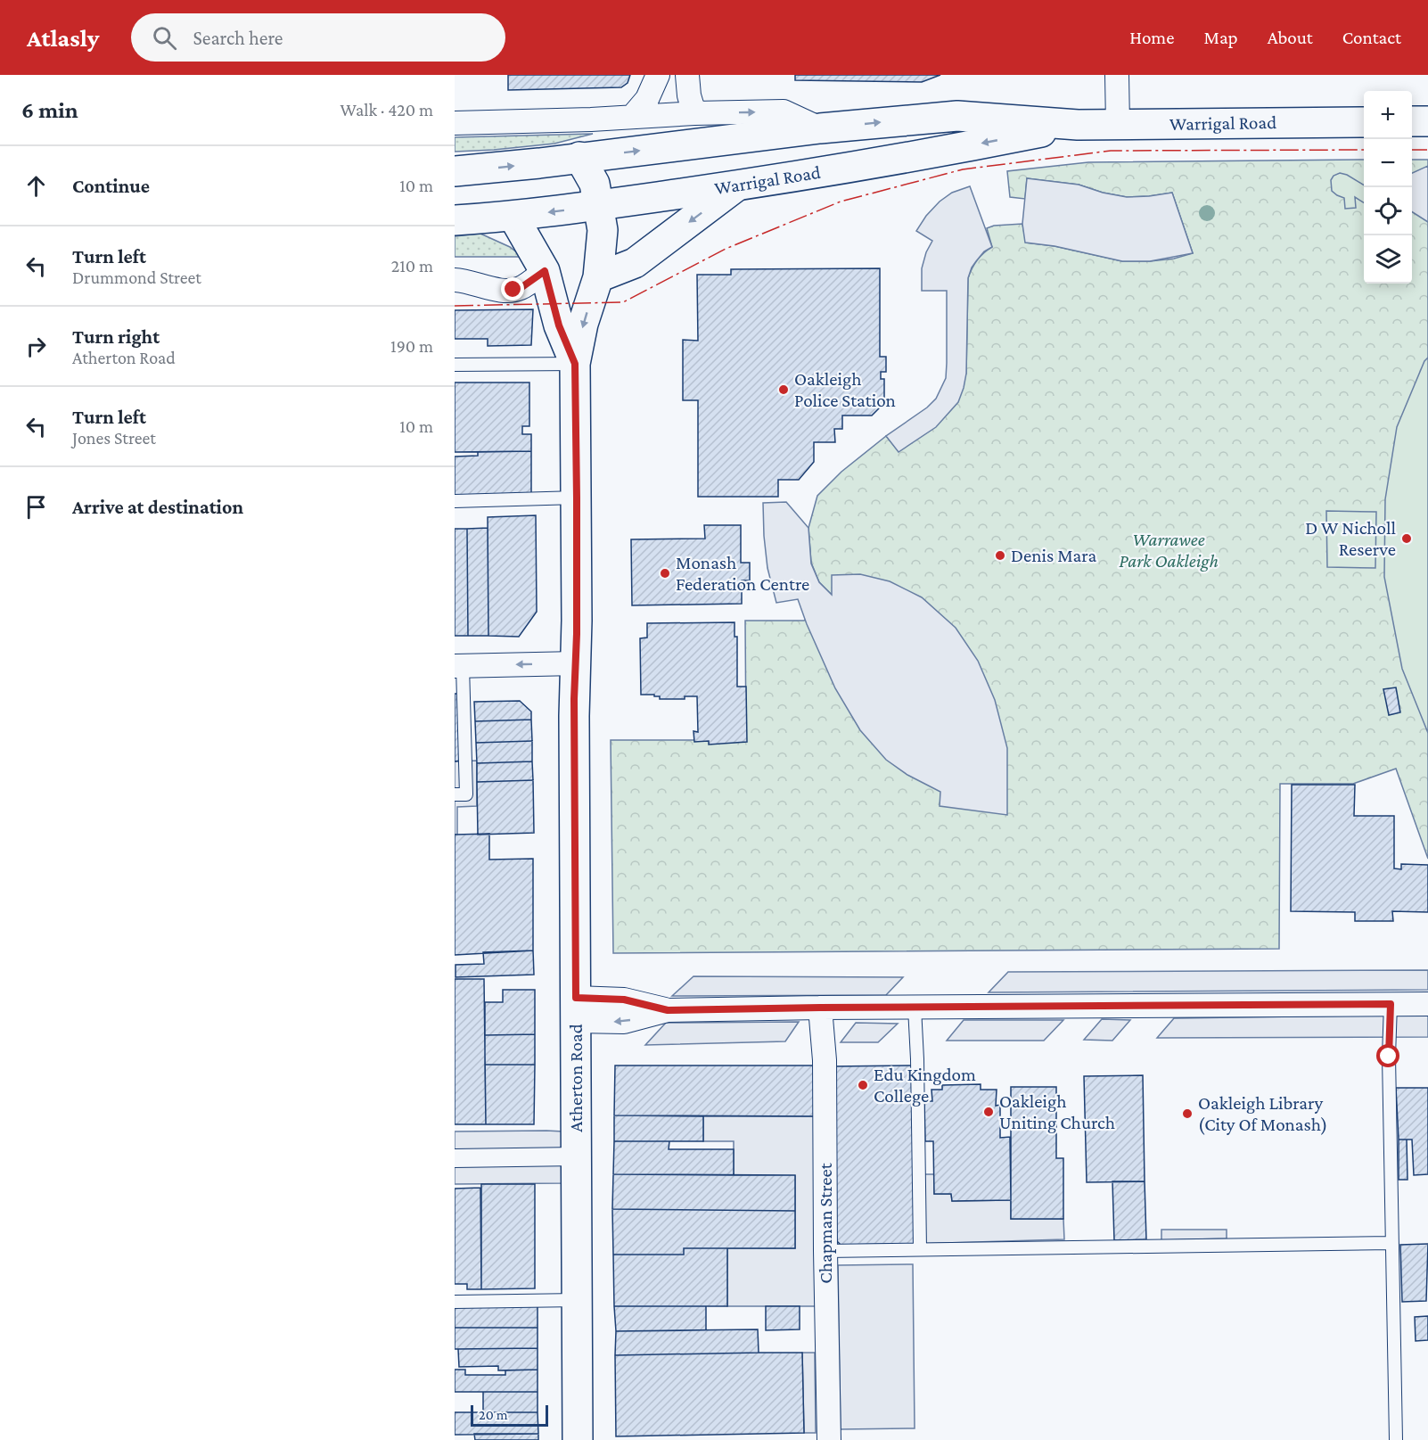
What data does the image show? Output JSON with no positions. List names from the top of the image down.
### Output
{
  "streets": {
    "main road": ["Warrigal Road", "Atherton Road"],
    "street": ["Chapman Street"]
  },
  "crossings": [
    ["Warrigal Road", "Atherton Road"]
  ],
  "parks": ["Warrawee Park Oakleigh"],
  "places": [
    "Oakleigh Police Station",
    "D W Nicholl Reserve",
    "Denis Mara",
    "Monash Federation Centre",
    "Edu Kingdom College",
    "Oakleigh Uniting Church",
    "Oakleigh Library (City Of Monash)"
  ],
  "scale_bar": "20 m",
  "page": {
    "header": "Atlasly",
    "search": "Search here",
    "nav": [
      "Home",
      "Map",
      "About",
      "Contact"
    ],
    "heading": ["6 min", "Walk · 420 m"],
    "map_buttons": ["+", "−"],
    "list": [
      ["Continue", "10 m"],
      ["Turn left", "Drummond Street", "210 m"],
      ["Turn right", "Atherton Road", "190 m"],
      ["Turn left", "Jones Street", "10 m"],
      "Arrive at destination"
    ],
    "scale": "20 m"
  }
}
